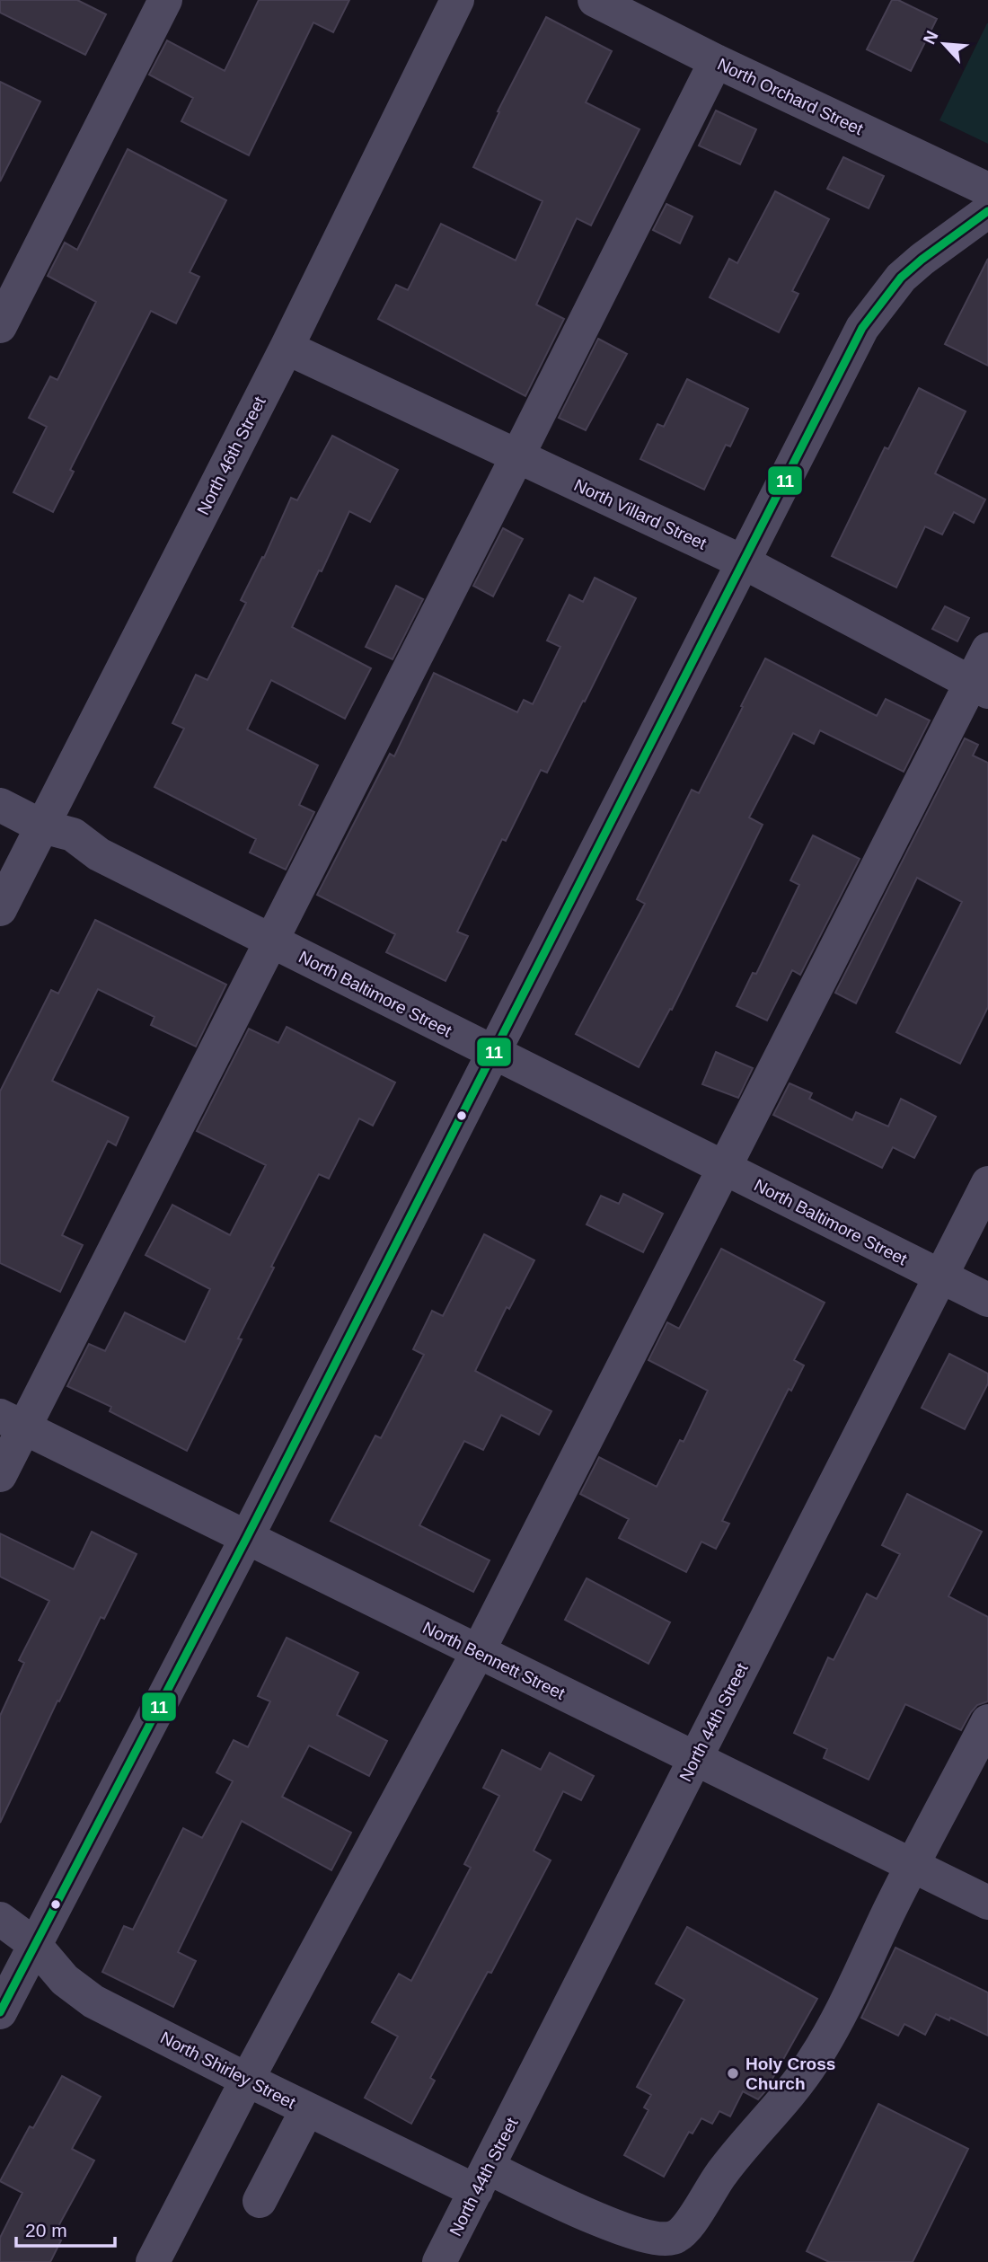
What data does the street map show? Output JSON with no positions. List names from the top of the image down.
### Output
{
  "streets": {
    "street": [
      "North Orchard Street",
      "North 46th Street",
      "North Villard Street",
      "North Baltimore Street",
      "North Bennett Street",
      "North 44th Street",
      "North Shirley Street"
    ]
  },
  "crossings": [
    ["North 46th Street", "North Villard Street"],
    ["North 46th Street", "North Baltimore Street"],
    ["North Baltimore Street", "North 44th Street"],
    ["North Bennett Street", "North 44th Street"],
    ["North Bennett Street", "North Shirley Street"],
    ["North 44th Street", "North Shirley Street"]
  ],
  "places": ["Holy Cross Church"],
  "lines": ["transit line 11"],
  "scale_bar": "20 m",
  "north": "top left"
}
